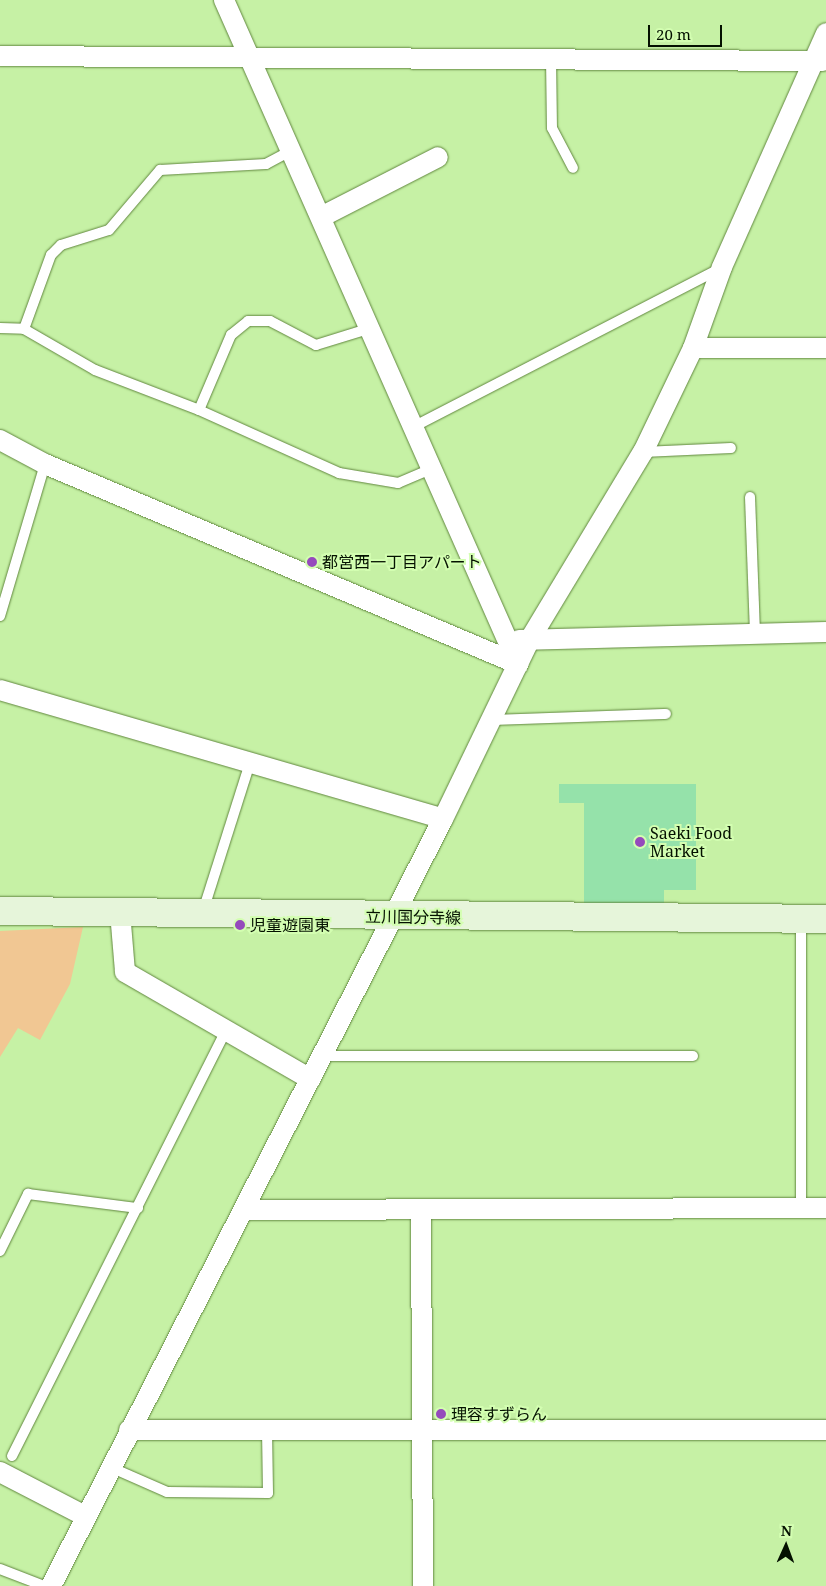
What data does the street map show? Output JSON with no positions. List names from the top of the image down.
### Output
{
  "streets": {
    "main road": ["立川国分寺線"]
  },
  "places": [
    "都営西一丁目アパート",
    "Saeki Food Market",
    "児童遊園東",
    "理容すずらん"
  ],
  "scale_bar": "20 m",
  "north": "top"
}
